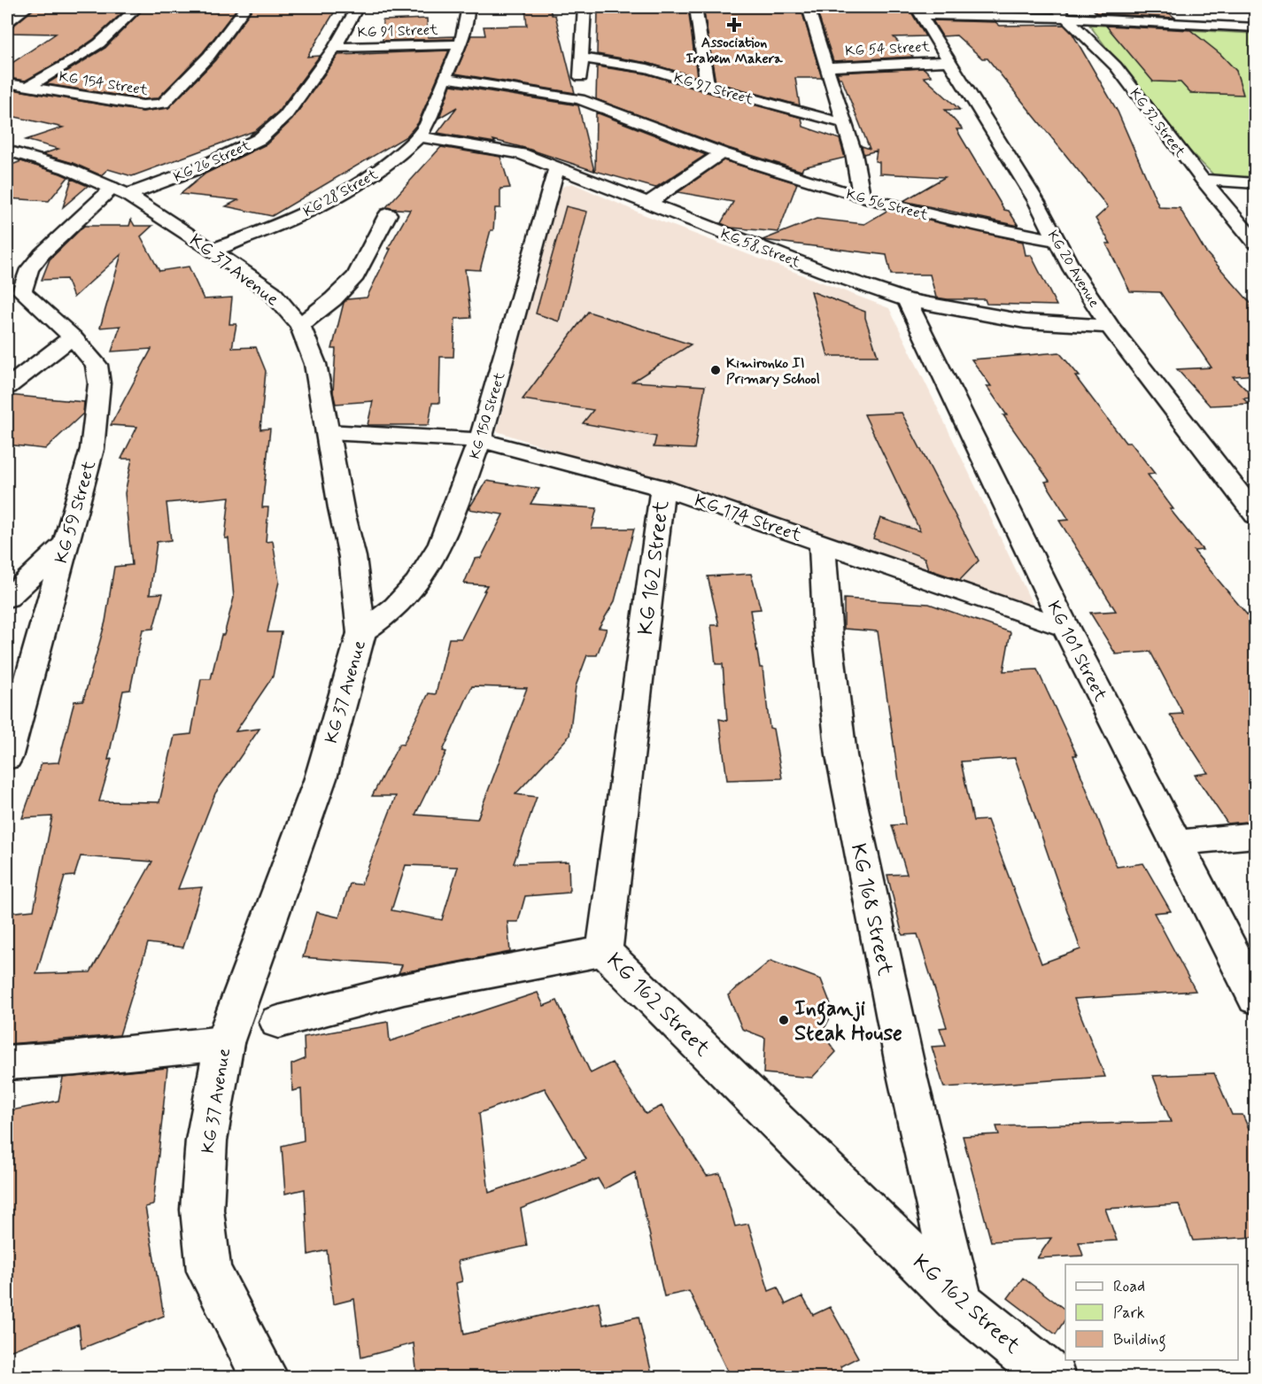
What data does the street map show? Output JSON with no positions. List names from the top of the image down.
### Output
{
  "streets": {
    "street": [
      "KG 91 Street",
      "KG 54 Street",
      "KG 154 Street",
      "KG 97 Street",
      "KG 32 Street",
      "KG 26 Street",
      "KG 28 Street",
      "KG 56 Street",
      "KG 58 Street",
      "KG 20 Avenue",
      "KG 37 Avenue",
      "KG 150 Street",
      "KG 59 Street",
      "KG 174 Street",
      "KG 162 Street",
      "KG 101 Street",
      "KG 168 Street"
    ]
  },
  "crossings": [
    ["KG 91 Street", "KG 26 Street"],
    ["KG 91 Street", "KG 28 Street"],
    ["KG 54 Street", "KG 20 Avenue"],
    ["KG 26 Street", "KG 37 Avenue"],
    ["KG 28 Street", "KG 56 Street"],
    ["KG 28 Street", "KG 58 Street"],
    ["KG 28 Street", "KG 37 Avenue"],
    ["KG 56 Street", "KG 20 Avenue"],
    ["KG 58 Street", "KG 20 Avenue"],
    ["KG 58 Street", "KG 150 Street"],
    ["KG 58 Street", "KG 101 Street"],
    ["KG 37 Avenue", "KG 150 Street"],
    ["KG 37 Avenue", "KG 174 Street"],
    ["KG 150 Street", "KG 174 Street"],
    ["KG 174 Street", "KG 162 Street"],
    ["KG 174 Street", "KG 101 Street"],
    ["KG 174 Street", "KG 168 Street"],
    ["KG 162 Street", "KG 168 Street"]
  ],
  "places": {
    "health": ["Association Irabem Makera"],
    "other": ["Kimironko II Primary School", "Inganji Steak House"]
  },
  "legend": ["Road", "Park", "Building"]
}
